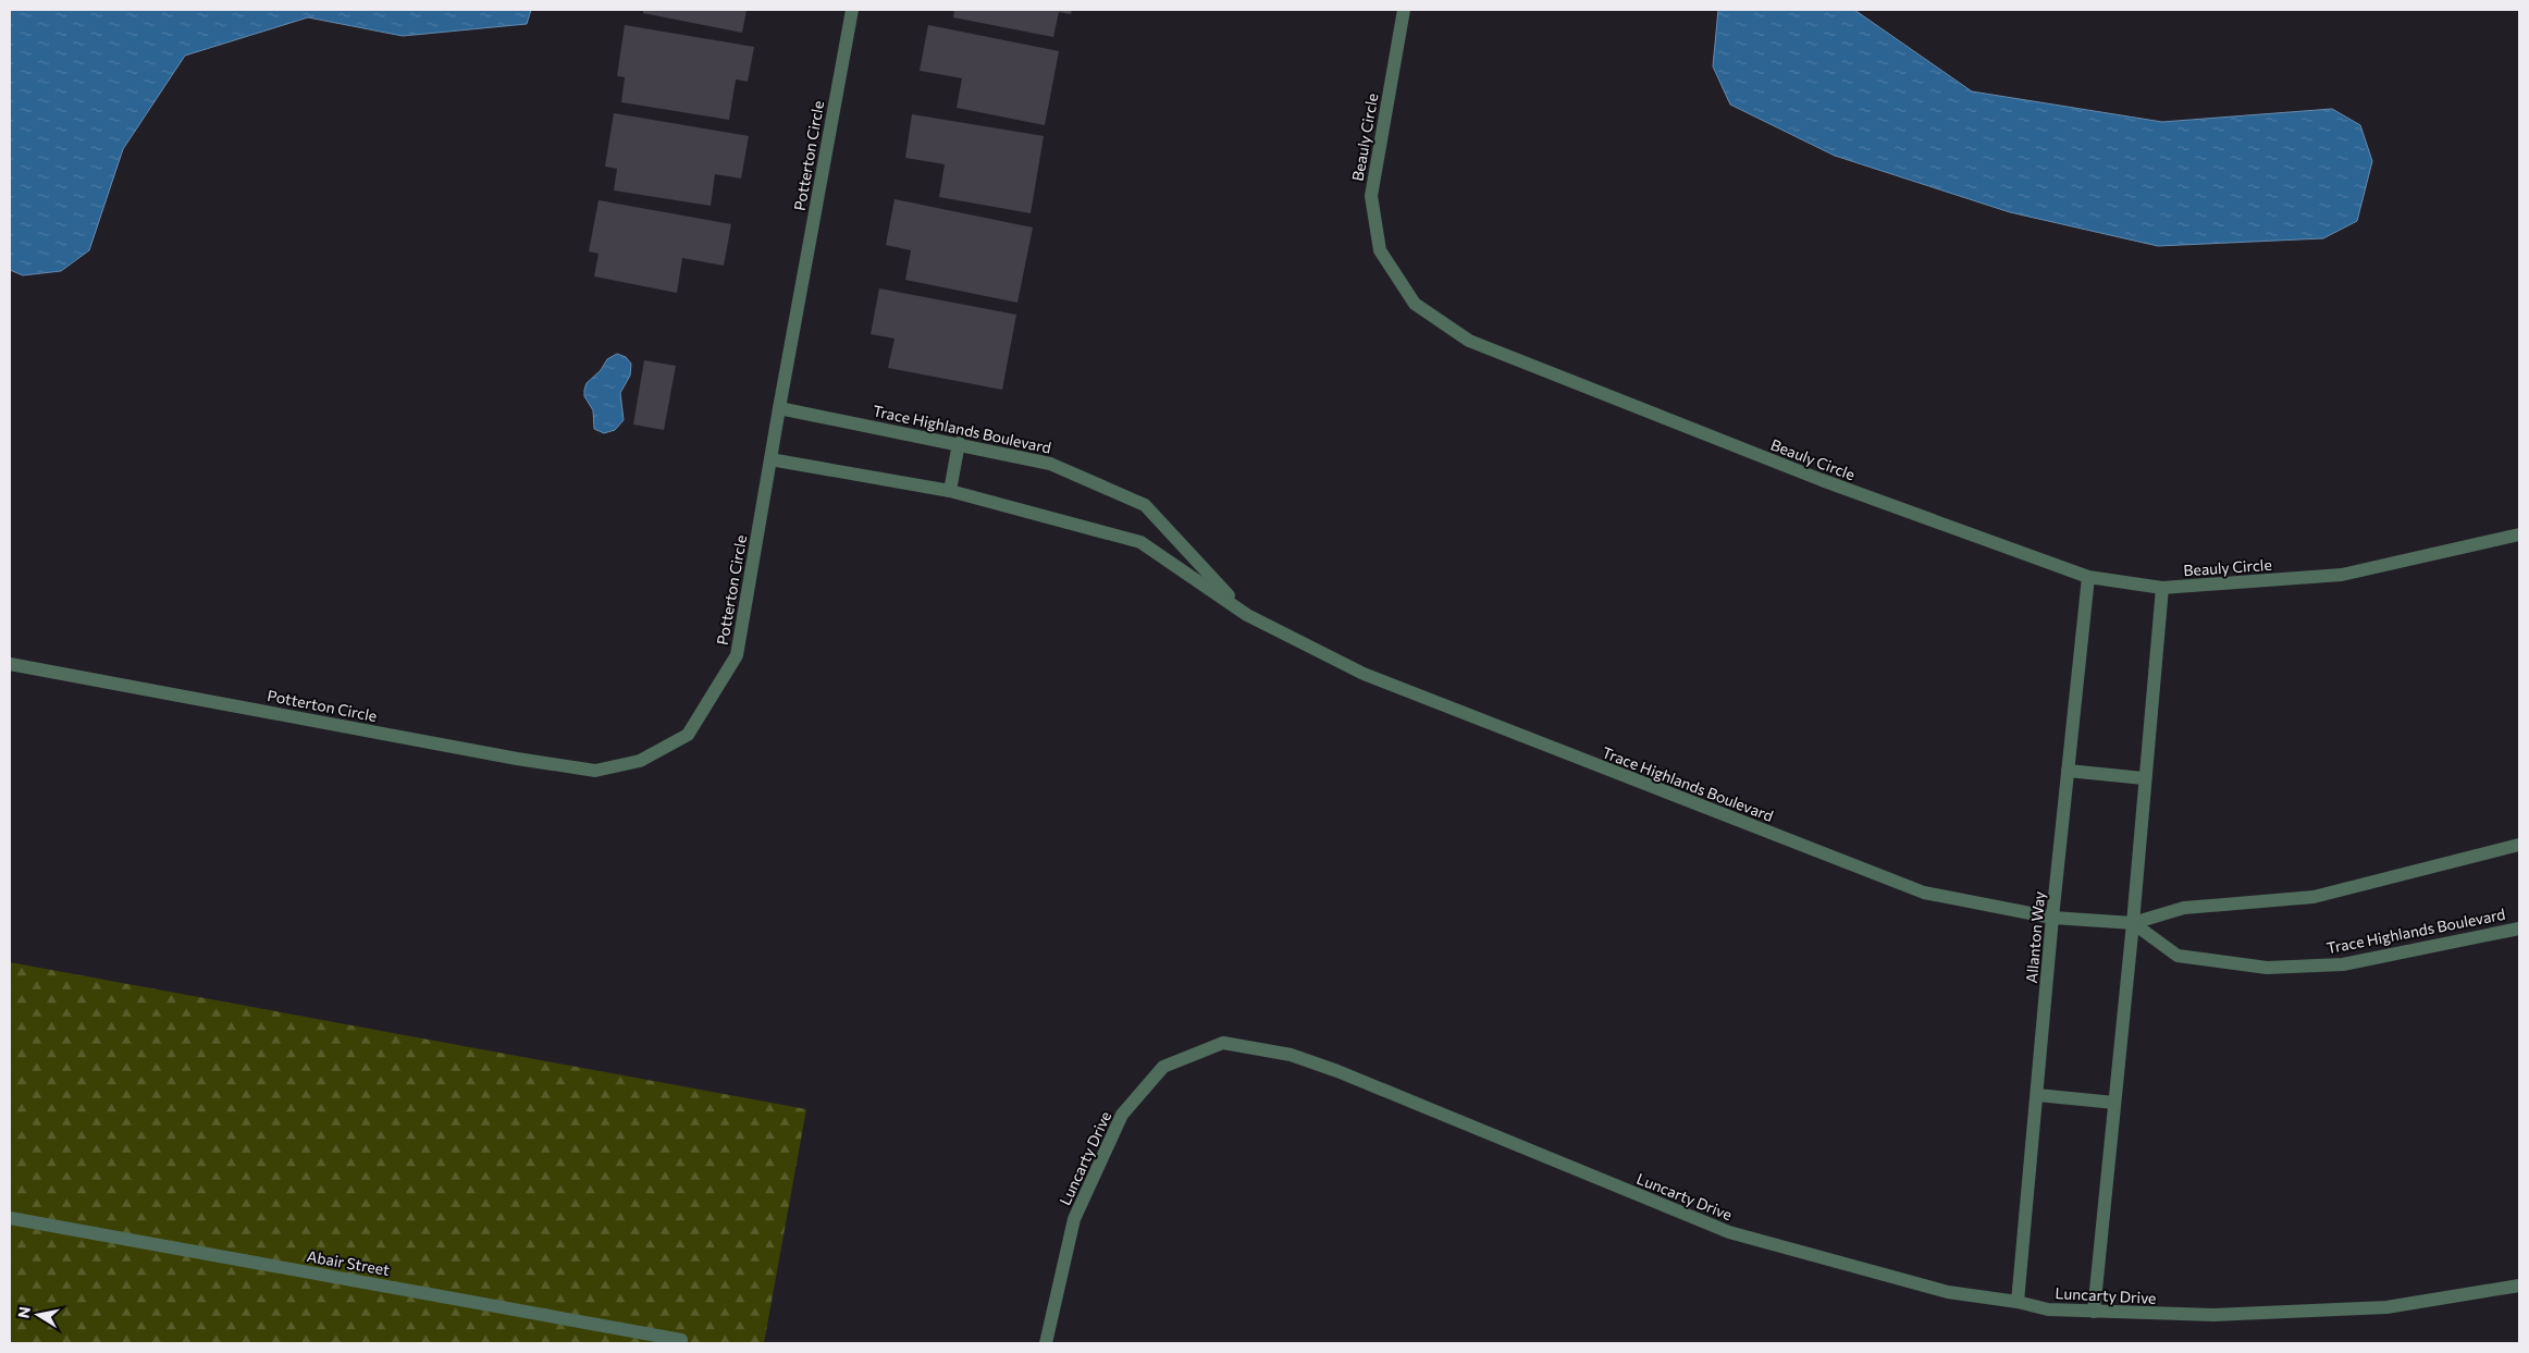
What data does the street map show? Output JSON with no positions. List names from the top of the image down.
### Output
{
  "streets": {
    "street": [
      "Beauly Circle",
      "Potterton Circle",
      "Trace Highlands Boulevard",
      "Allanton Way",
      "Luncarty Drive",
      "Abair Street"
    ]
  },
  "crossings": [
    ["Beauly Circle", "Allanton Way"],
    ["Potterton Circle", "Trace Highlands Boulevard"],
    ["Trace Highlands Boulevard", "Allanton Way"],
    ["Allanton Way", "Luncarty Drive"]
  ],
  "north": "left"
}
